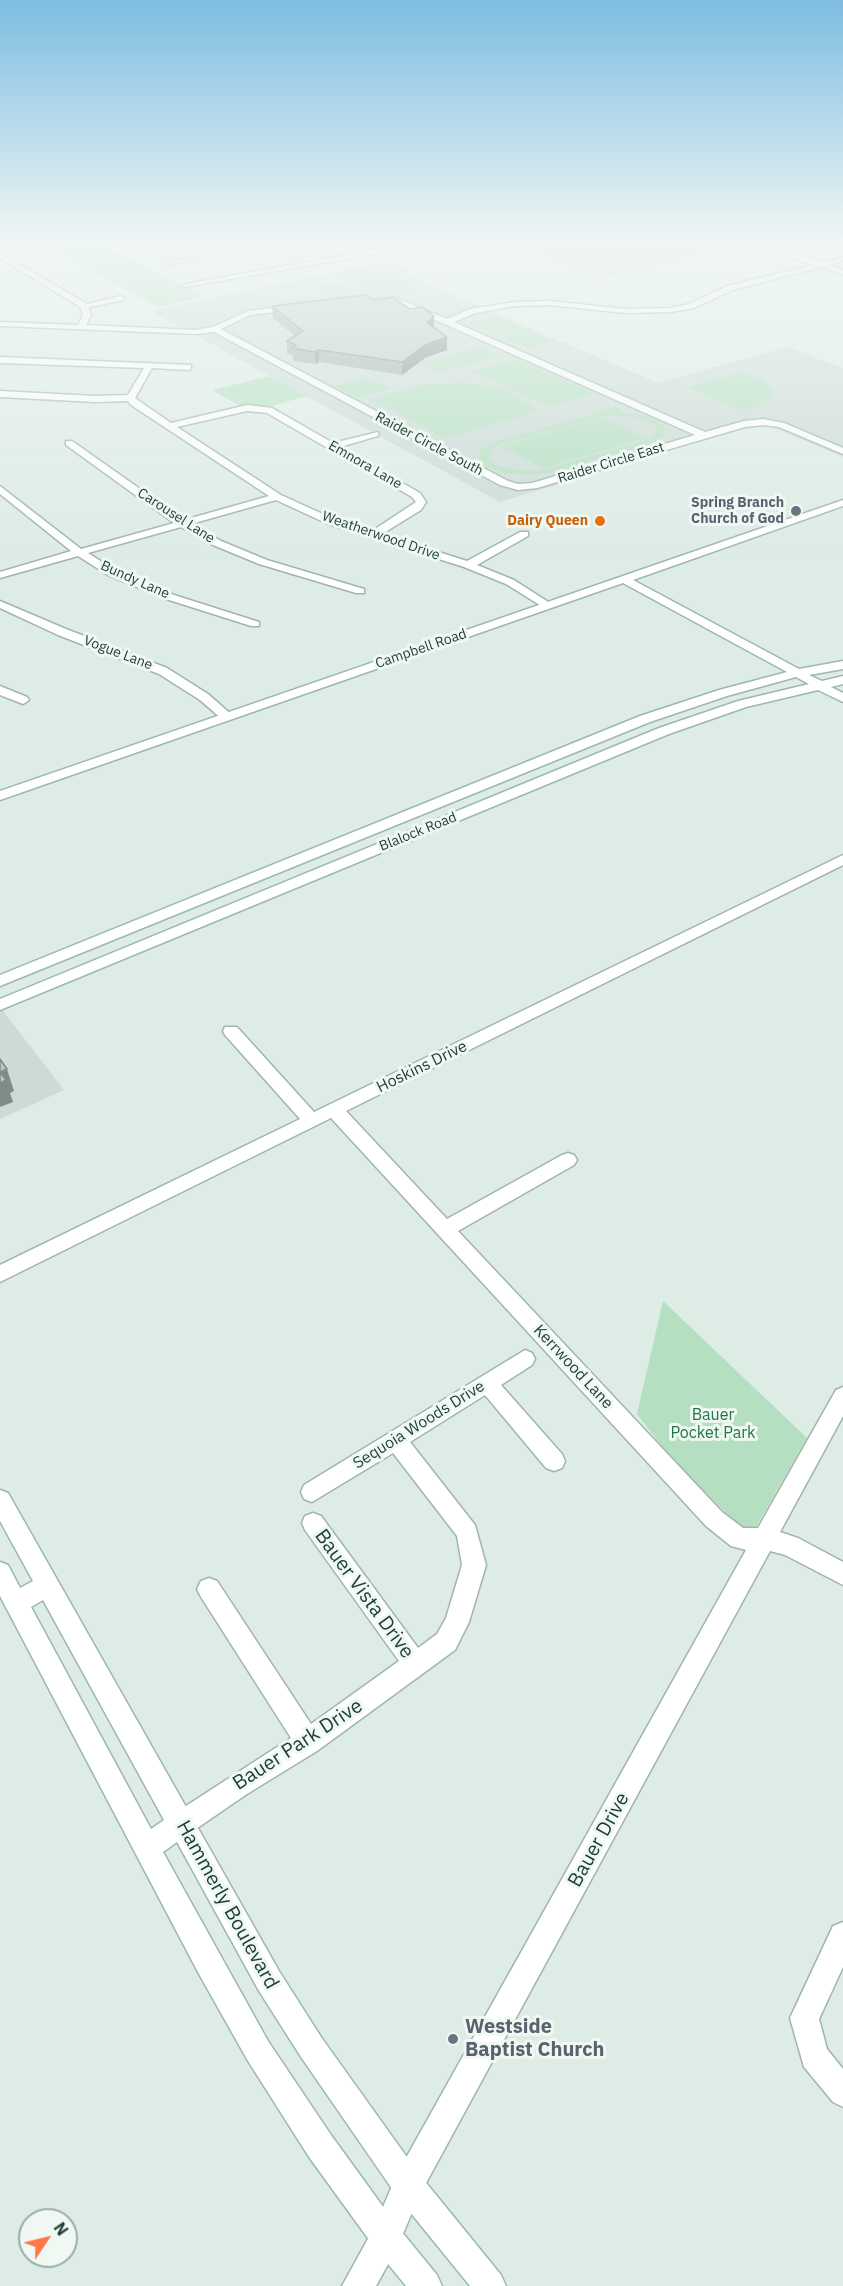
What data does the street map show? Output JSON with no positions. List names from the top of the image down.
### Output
{
  "streets": {
    "street": [
      "Raider Circle South",
      "Raider Circle East",
      "Emnora Lane",
      "Carousel Lane",
      "Weatherwood Drive",
      "Bundy Lane",
      "Campbell Road",
      "Vogue Lane",
      "Blalock Road",
      "Hoskins Drive",
      "Kerrwood Lane",
      "Sequoia Woods Drive",
      "Bauer Vista Drive",
      "Bauer Park Drive",
      "Bauer Drive",
      "Hammerly Boulevard"
    ]
  },
  "crossings": [
    ["Raider Circle South", "Raider Circle East"],
    ["Emnora Lane", "Weatherwood Drive"],
    ["Weatherwood Drive", "Campbell Road"],
    ["Campbell Road", "Vogue Lane"],
    ["Hoskins Drive", "Kerrwood Lane"],
    ["Kerrwood Lane", "Bauer Drive"],
    ["Sequoia Woods Drive", "Bauer Park Drive"],
    ["Bauer Vista Drive", "Bauer Park Drive"],
    ["Bauer Park Drive", "Hammerly Boulevard"],
    ["Bauer Drive", "Hammerly Boulevard"]
  ],
  "parks": ["Bauer Pocket Park"],
  "places": ["Spring Branch Church of God", "Dairy Queen", "Westside Baptist Church"],
  "north": "top right"
}
